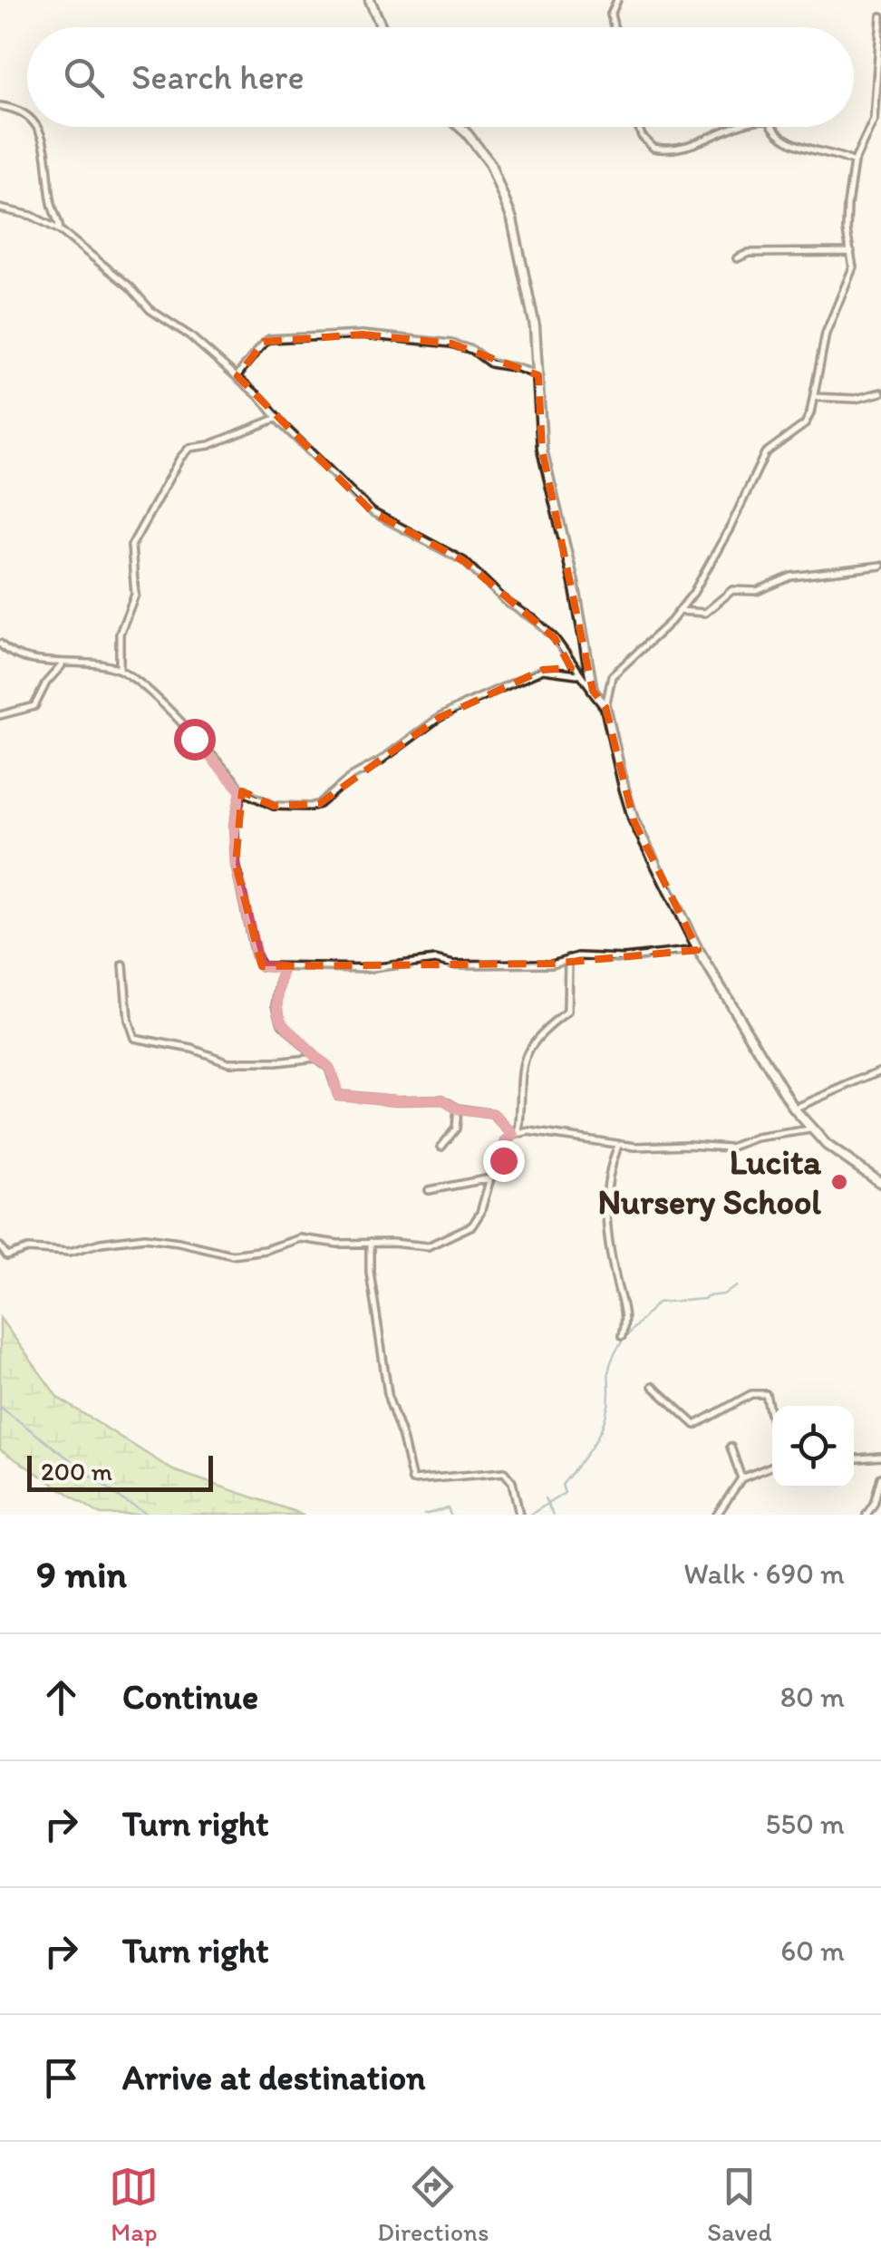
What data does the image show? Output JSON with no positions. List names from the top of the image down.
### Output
{
  "places": ["Lucita Nursery School"],
  "scale_bar": "200 m",
  "page": {
    "search": "Search here",
    "scale": "200 m",
    "heading": ["9 min", "Walk · 690 m"],
    "list": [
      ["Continue", "80 m"],
      ["Turn right", "550 m"],
      ["Turn right", "60 m"],
      "Arrive at destination"
    ],
    "nav": ["Map", "Directions", "Saved"]
  }
}
